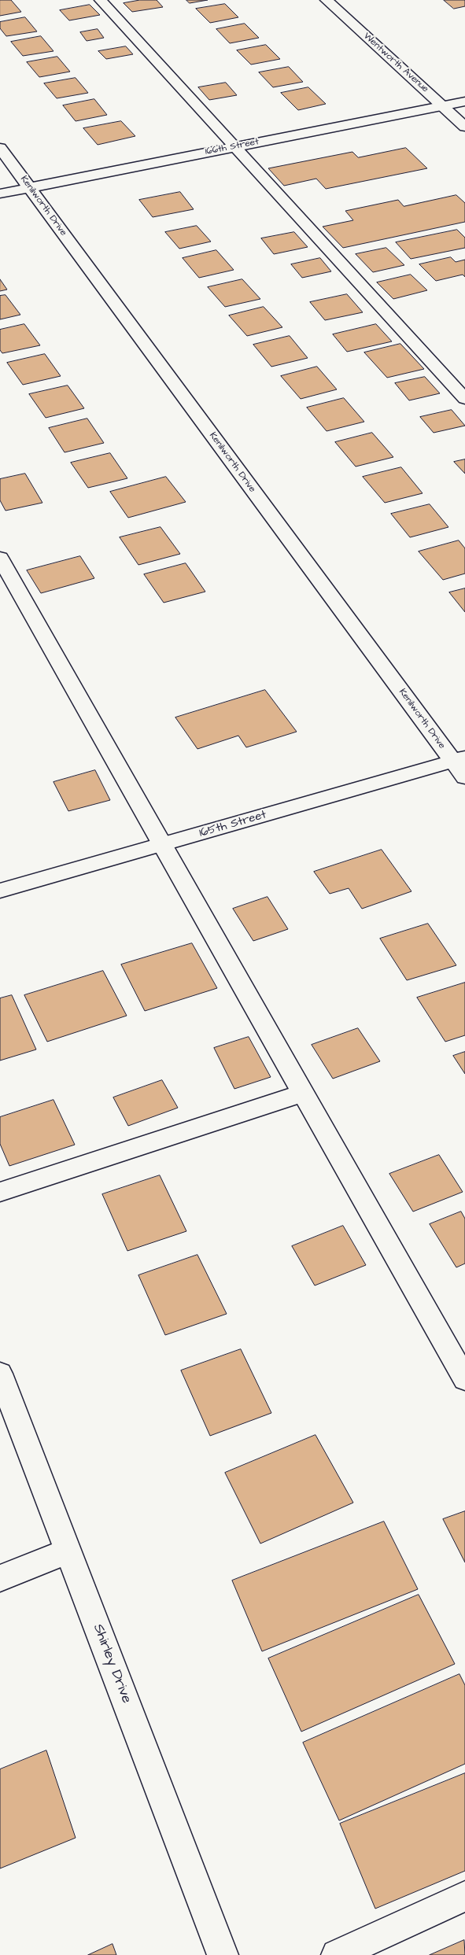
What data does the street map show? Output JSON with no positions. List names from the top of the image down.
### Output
{
  "streets": {
    "street": [
      "Wentworth Avenue",
      "166th Street",
      "Kenilworth Drive",
      "165th Street",
      "Shirley Drive"
    ]
  },
  "crossings": [
    ["Wentworth Avenue", "166th Street"],
    ["166th Street", "Kenilworth Drive"],
    ["Kenilworth Drive", "165th Street"]
  ]
}
